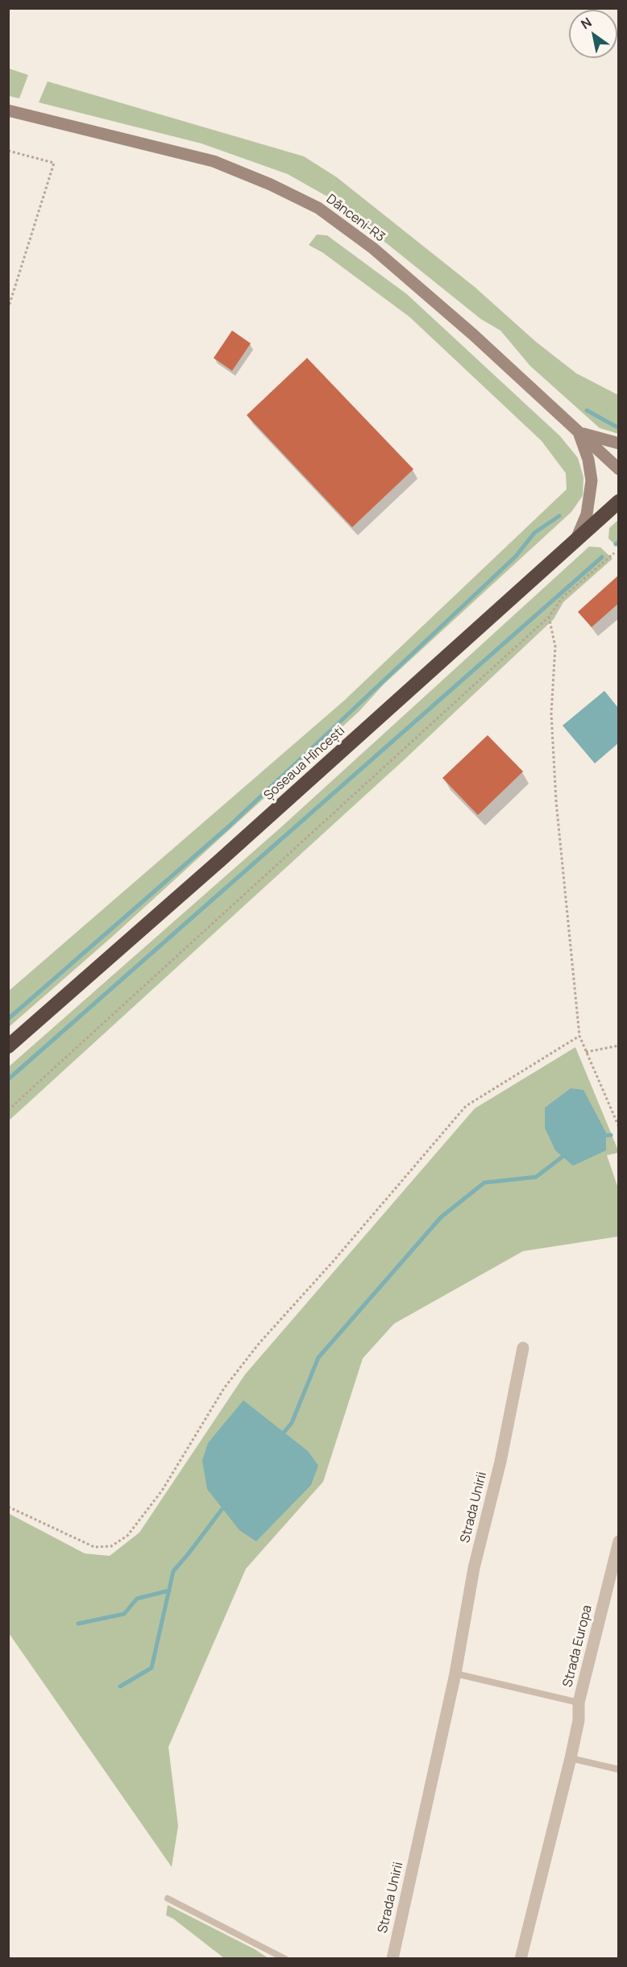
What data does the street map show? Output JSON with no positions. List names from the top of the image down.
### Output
{
  "streets": {
    "highway": ["Șoseaua Hîncești"],
    "main road": ["Dănceni-R3"],
    "street": ["Strada Unirii", "Strada Europa"]
  },
  "north": "top left"
}
